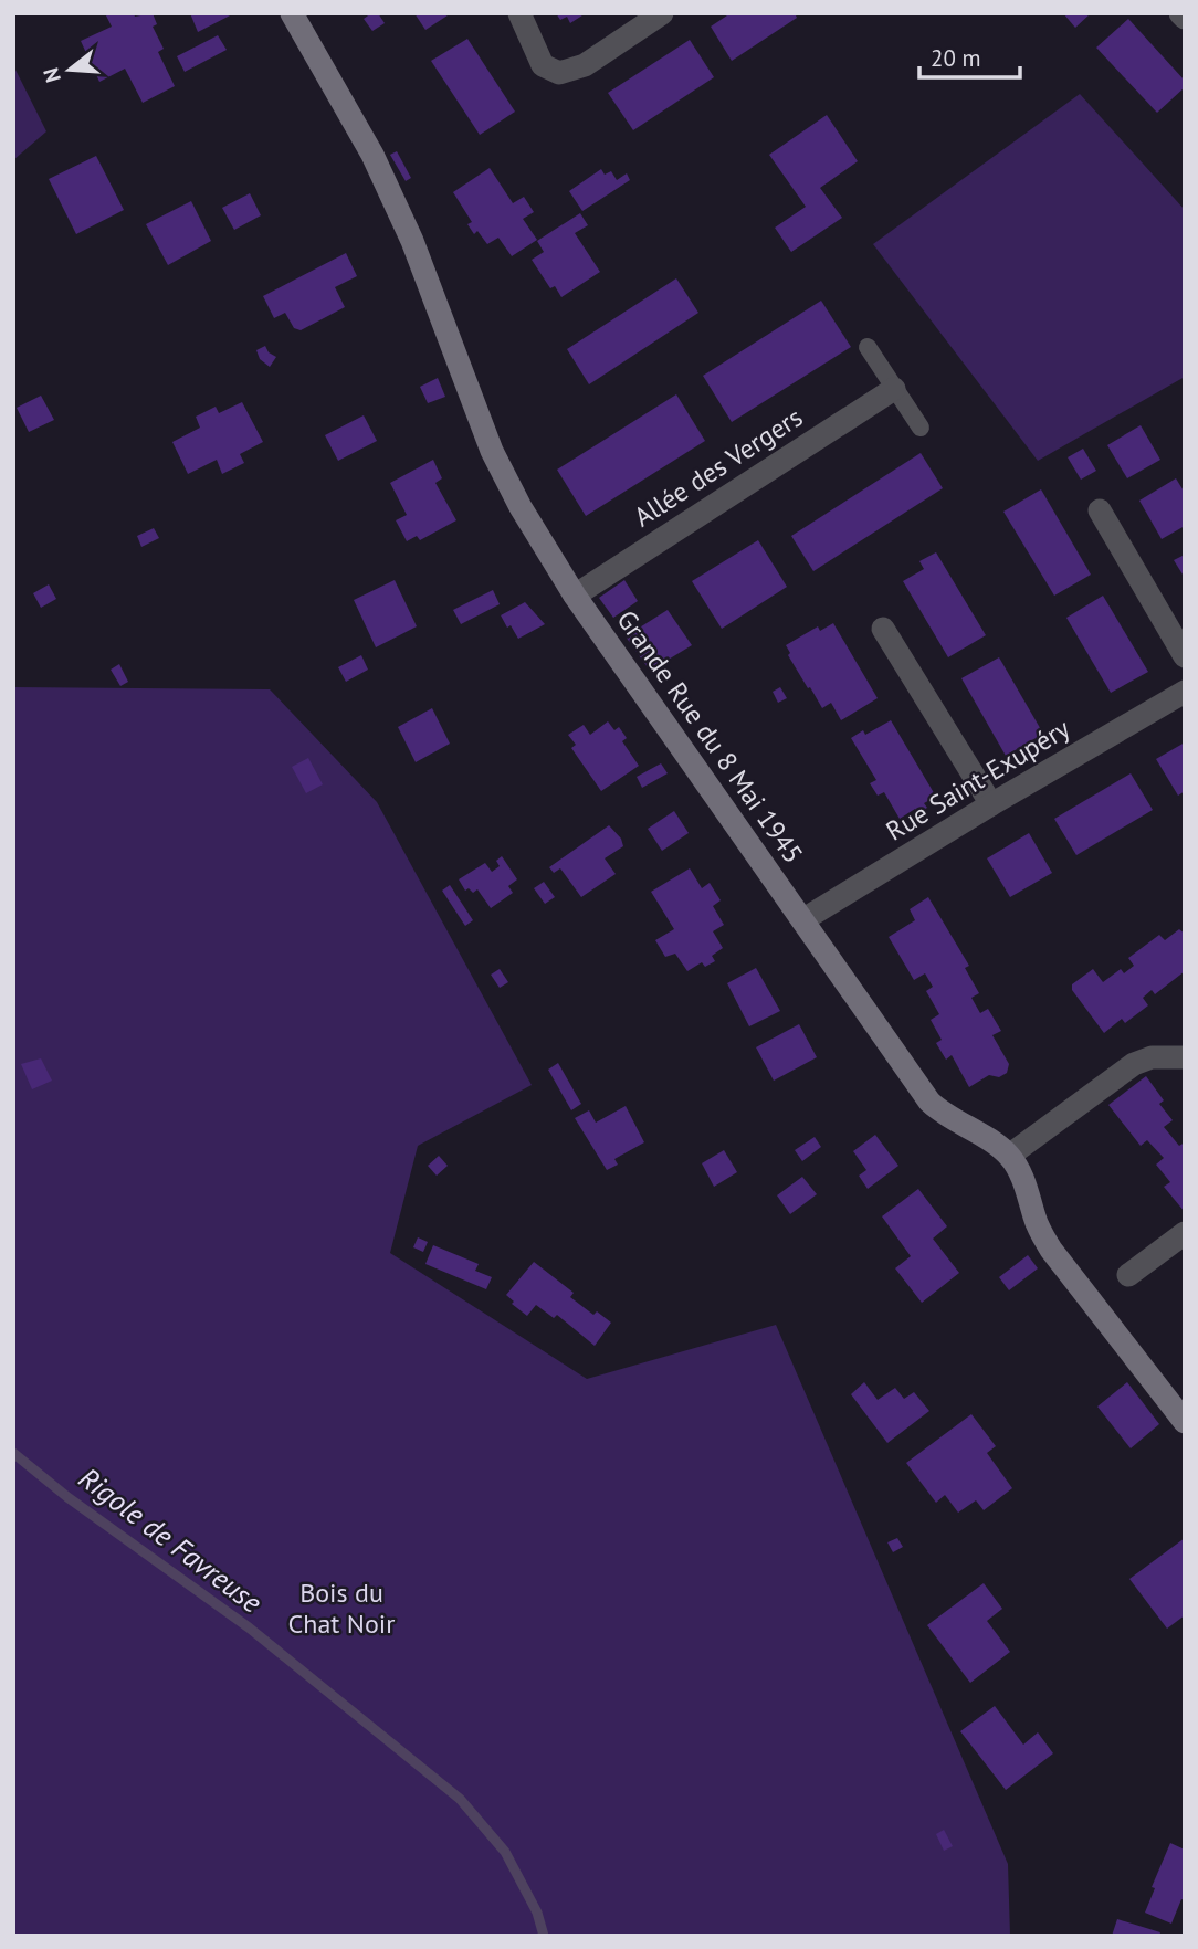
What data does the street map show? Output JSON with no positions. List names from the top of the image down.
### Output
{
  "streets": {
    "main road": ["Grande Rue du 8 Mai 1945"],
    "street": ["Allée des Vergers", "Rue Saint-Exupéry"]
  },
  "crossings": [
    ["Allée des Vergers", "Grande Rue du 8 Mai 1945"],
    ["Grande Rue du 8 Mai 1945", "Rue Saint-Exupéry"]
  ],
  "water": ["Rigole de Favreuse"],
  "parks": ["Bois du Chat Noir"],
  "scale_bar": "20 m",
  "north": "left"
}
